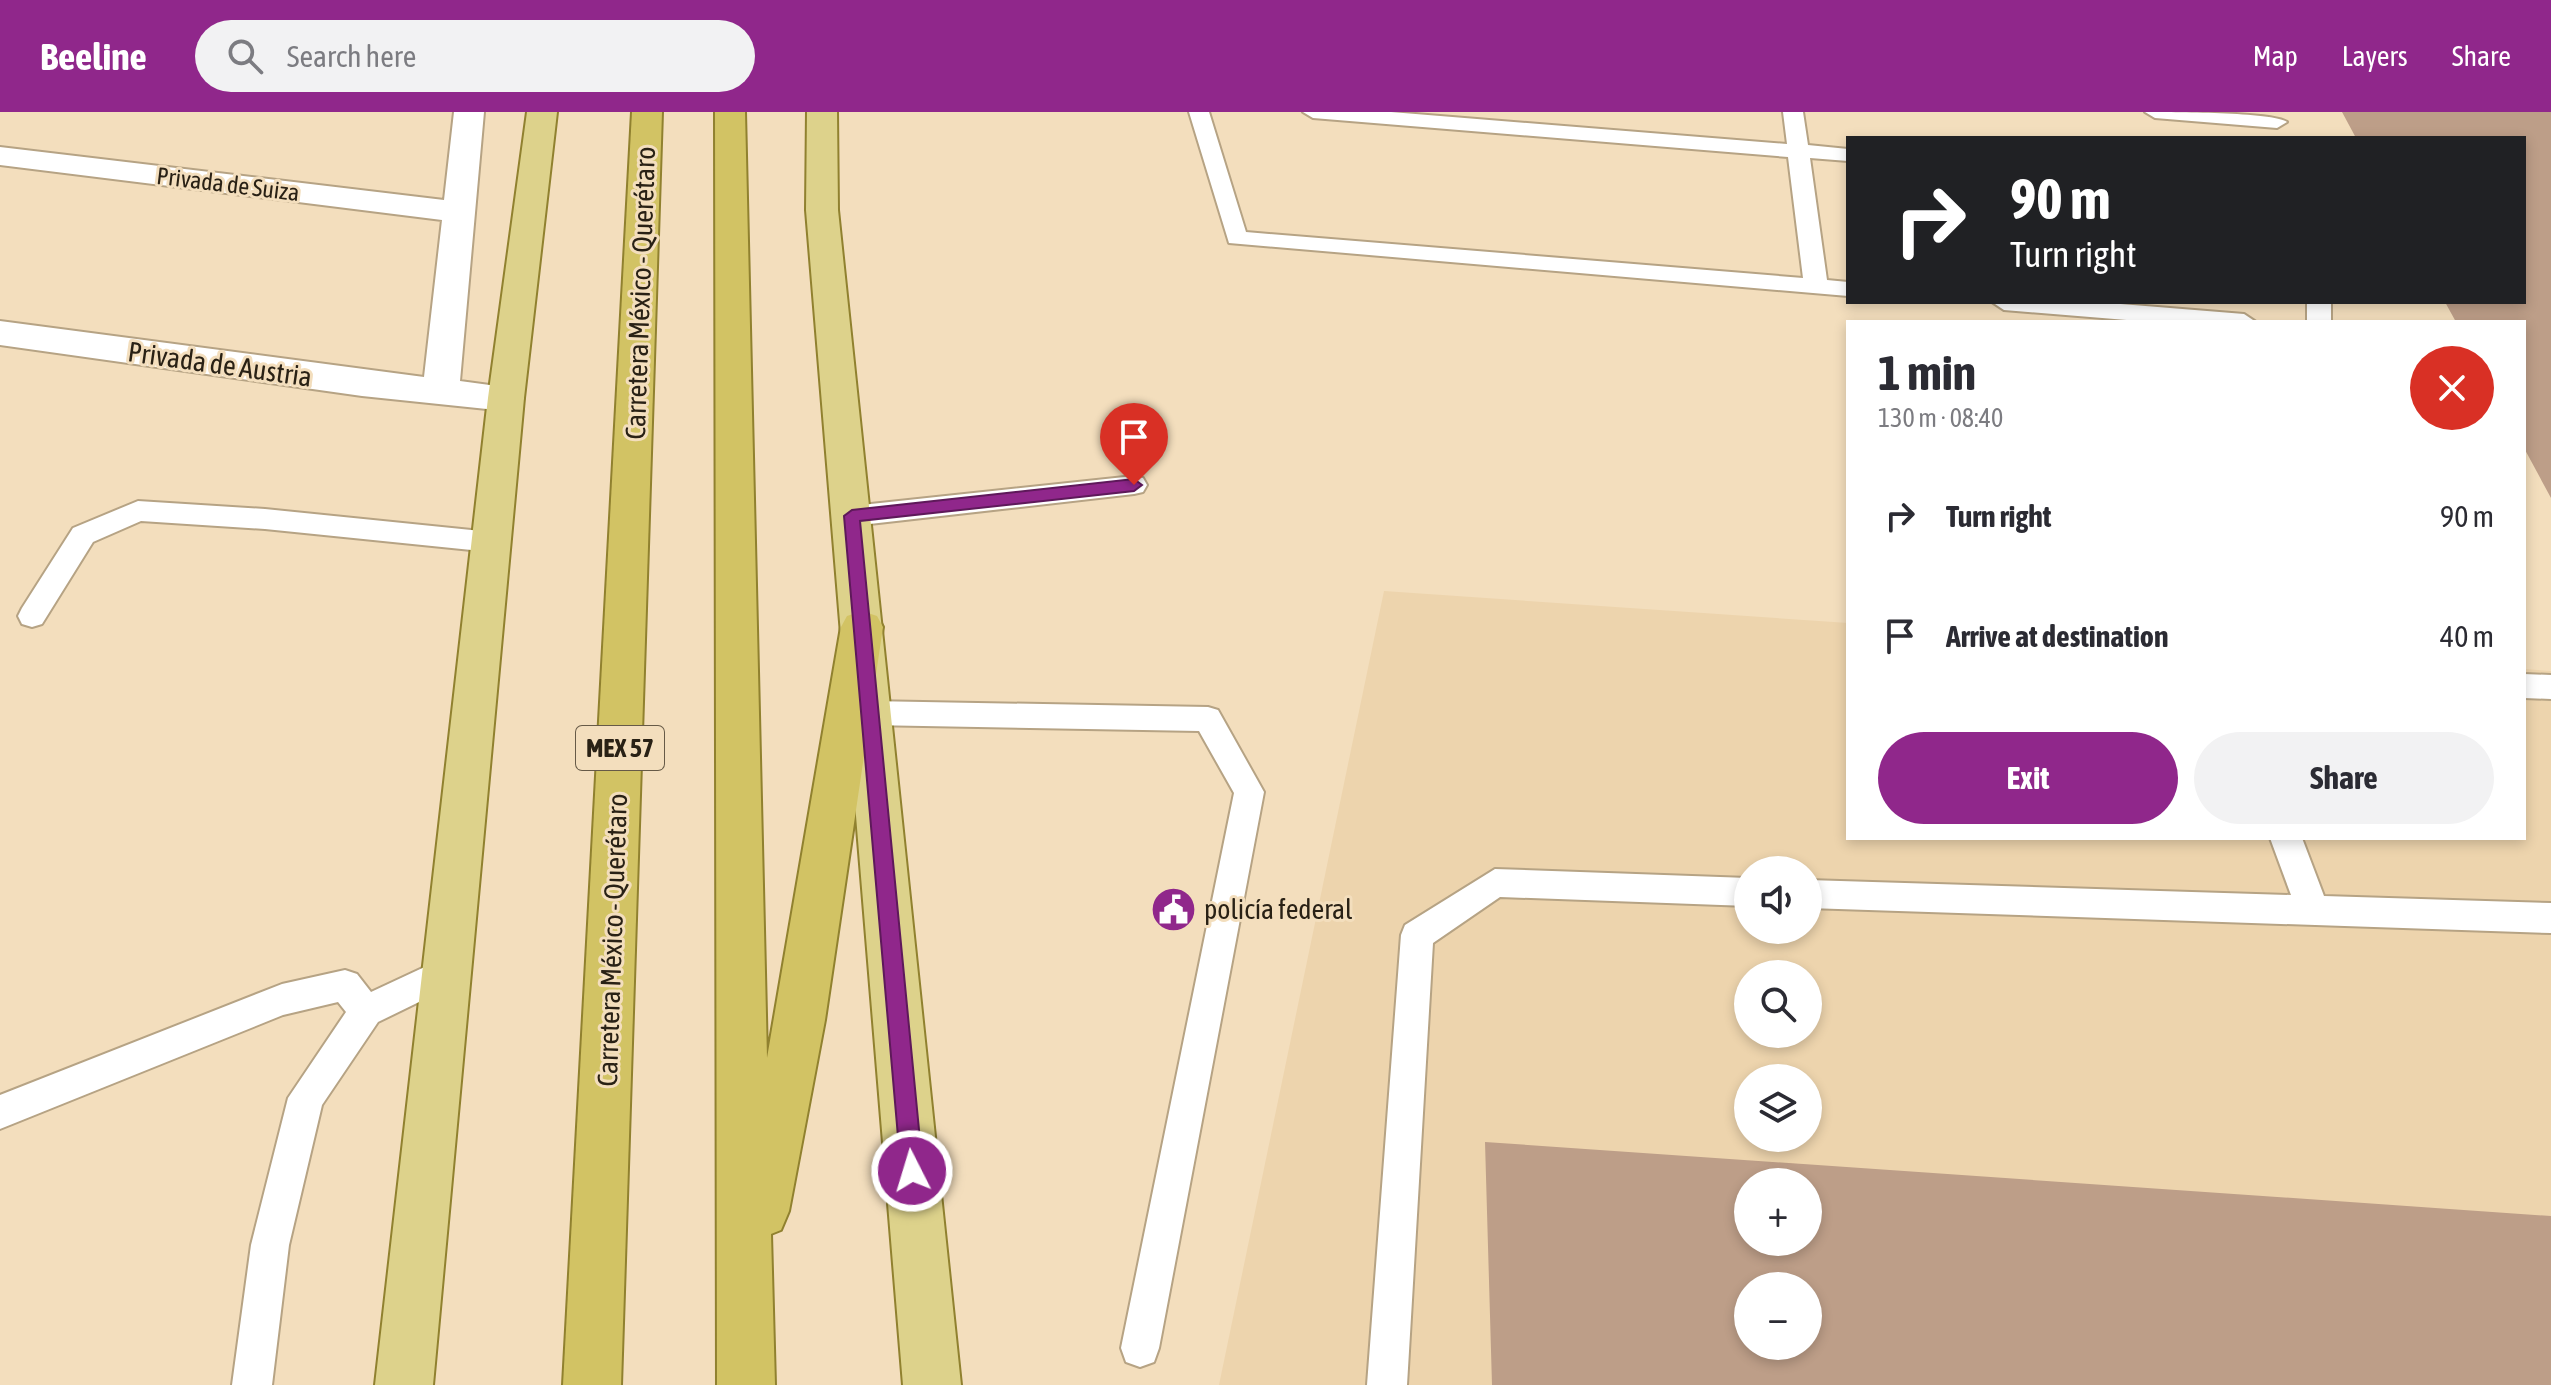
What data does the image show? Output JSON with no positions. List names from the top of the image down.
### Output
{
  "streets": {
    "highway": ["Carretera México - Querétaro", "MEX 57"],
    "street": ["Privada de Suiza", "Privada de Austria"]
  },
  "places": {
    "public building": ["policía federal"]
  },
  "page": {
    "header": "Beeline",
    "search": "Search here",
    "nav": ["Map", "Layers", "Share"],
    "turn": ["90 m", "Turn right"],
    "heading": ["1 min", "130 m · 08:40"],
    "list": [
      {
        "name": "Turn right",
        "value": "90 m"
      },
      {
        "name": "Arrive at destination",
        "value": "40 m"
      }
    ],
    "buttons": ["Exit", "Share"],
    "map_buttons": ["+", "−"]
  }
}
